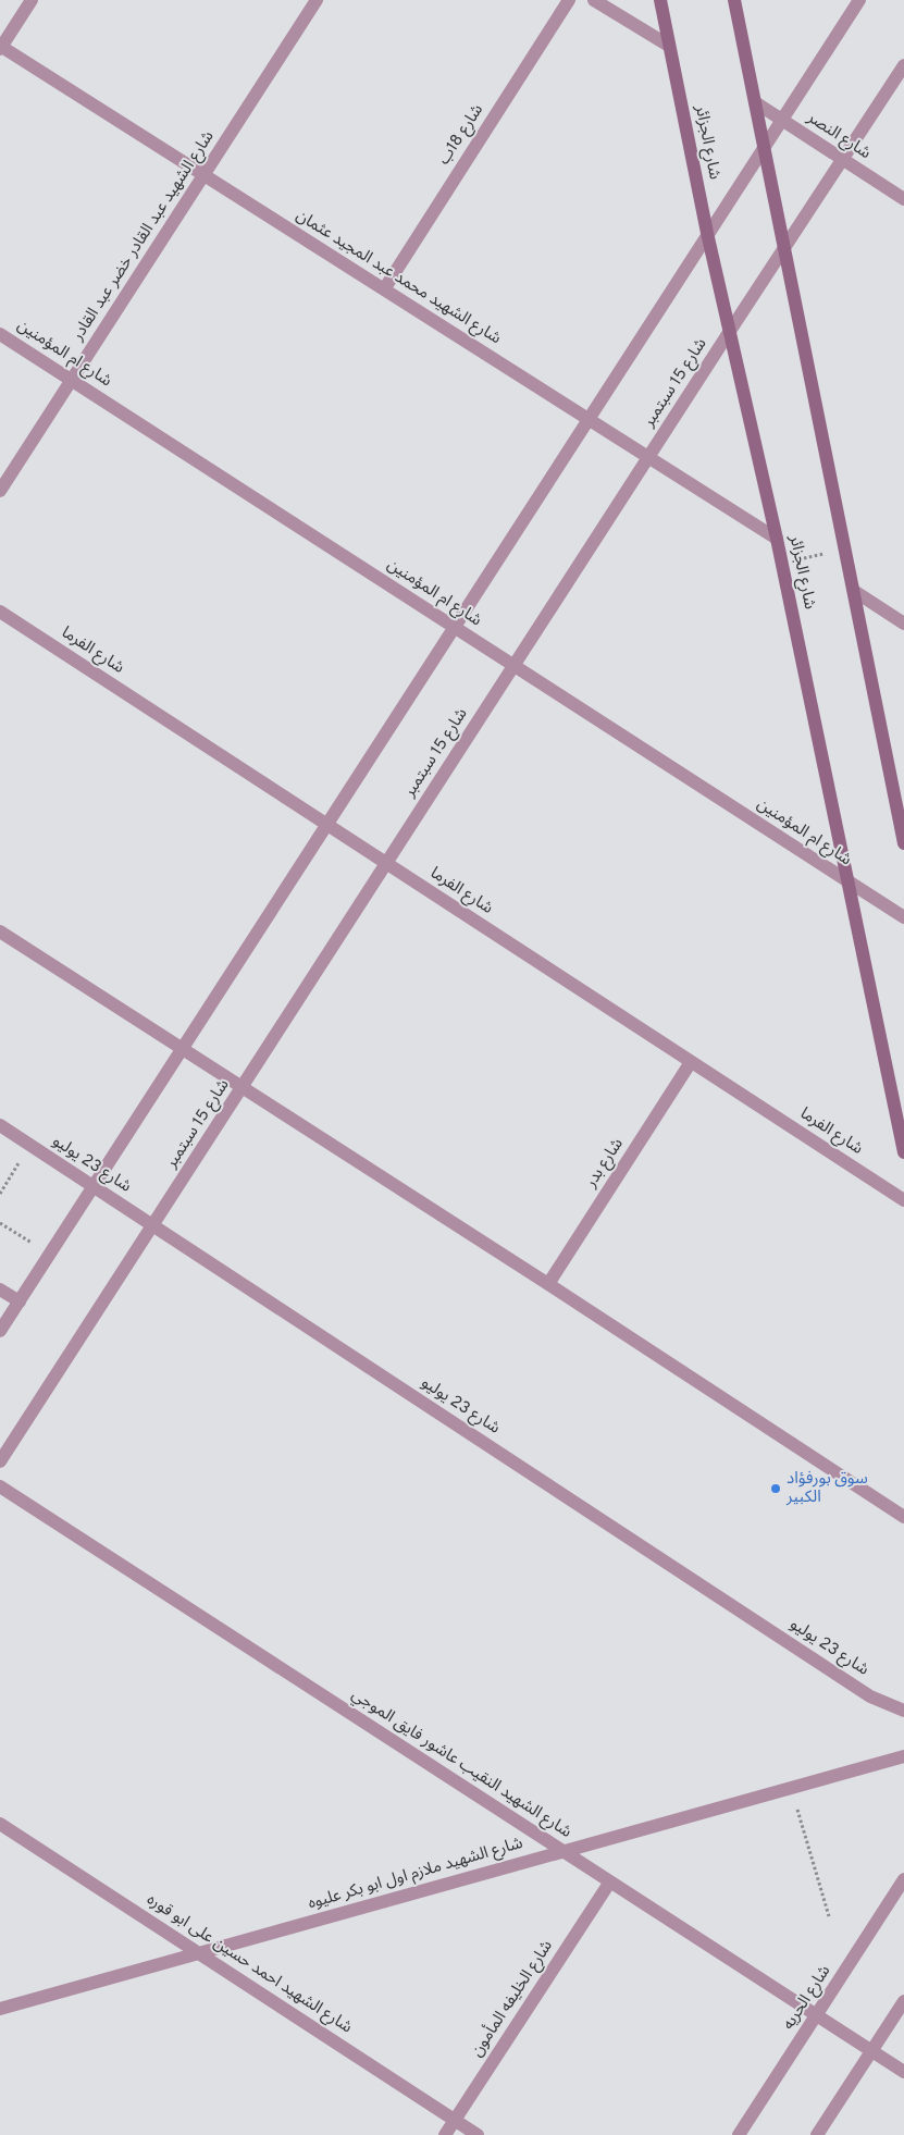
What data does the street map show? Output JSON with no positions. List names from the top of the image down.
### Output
{
  "streets": {
    "main road": ["شارع الجزائر"],
    "street": [
      "شارع 18ب",
      "شارع النصر",
      "شارع الشهيد عبد القادر خضر عبد القادر",
      "شارع الشهيد محمد عبد المجيد عثمان",
      "شارع ام المؤمنين",
      "شارع 15 سبتمبر",
      "شارع الفرما",
      "شارع بدر",
      "شارع 23 يوليو",
      "شارع الشهيد النقيب عاشور فايق الموجي",
      "شارع الشهيد ملازم اول ابو بكر عليوه",
      "شارع الشهيد احمد حسين على ابو قوره",
      "شارع الحريه",
      "شارع الخليفه المأمون"
    ]
  },
  "crossings": [
    ["شارع 18ب", "شارع الشهيد محمد عبد المجيد عثمان"],
    ["شارع النصر", "شارع 15 سبتمبر"],
    ["شارع الجزائر", "شارع الشهيد محمد عبد المجيد عثمان"],
    ["شارع الجزائر", "شارع ام المؤمنين"],
    ["شارع الجزائر", "شارع 15 سبتمبر"],
    ["شارع الشهيد عبد القادر خضر عبد القادر", "شارع الشهيد محمد عبد المجيد عثمان"],
    ["شارع الشهيد عبد القادر خضر عبد القادر", "شارع ام المؤمنين"],
    ["شارع الشهيد محمد عبد المجيد عثمان", "شارع 15 سبتمبر"],
    ["شارع ام المؤمنين", "شارع 15 سبتمبر"],
    ["شارع 15 سبتمبر", "شارع الفرما"],
    ["شارع 15 سبتمبر", "شارع 23 يوليو"],
    ["شارع الفرما", "شارع بدر"],
    ["شارع الشهيد النقيب عاشور فايق الموجي", "شارع الشهيد ملازم اول ابو بكر عليوه"],
    ["شارع الشهيد النقيب عاشور فايق الموجي", "شارع الحريه"],
    ["شارع الشهيد النقيب عاشور فايق الموجي", "شارع الخليفه المأمون"],
    ["شارع الشهيد ملازم اول ابو بكر عليوه", "شارع الشهيد احمد حسين على ابو قوره"],
    ["شارع الشهيد احمد حسين على ابو قوره", "شارع الخليفه المأمون"]
  ],
  "places": ["سوق بورفؤاد الكبير"]
}
